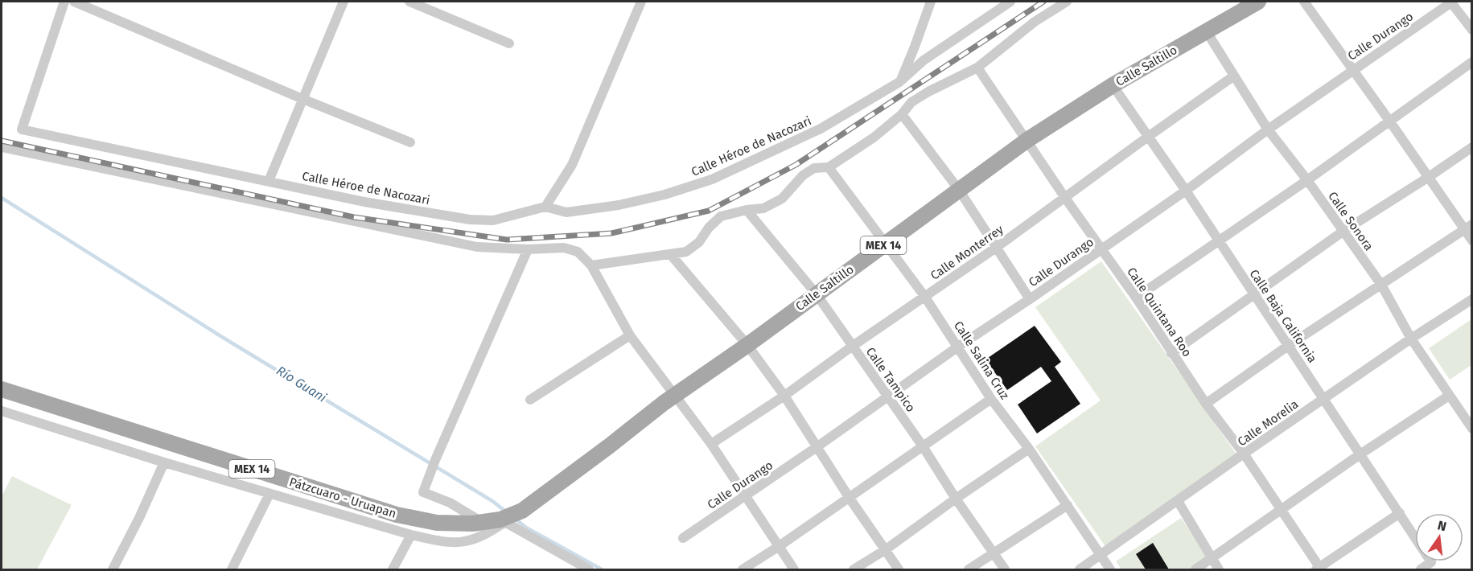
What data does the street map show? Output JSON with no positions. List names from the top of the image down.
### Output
{
  "streets": {
    "main road": ["Calle Saltillo", "MEX 14", "Pátzcuaro - Uruapan"],
    "street": [
      "Calle Durango",
      "Calle Héroe de Nacozari",
      "Calle Sonora",
      "Calle Monterrey",
      "Calle Quintana Roo",
      "Calle Baja California",
      "Calle Salina Cruz",
      "Calle Tampico",
      "Calle Morelia"
    ]
  },
  "crossings": [
    ["Calle Durango", "Calle Sonora"],
    ["Calle Durango", "Calle Quintana Roo"],
    ["Calle Durango", "Calle Baja California"],
    ["Calle Durango", "Calle Salina Cruz"],
    ["Calle Durango", "Calle Tampico"],
    ["Calle Saltillo", "Calle Sonora"],
    ["Calle Saltillo", "Calle Quintana Roo"],
    ["Calle Saltillo", "Calle Baja California"],
    ["Calle Saltillo", "Calle Salina Cruz"],
    ["Calle Saltillo", "Calle Tampico"],
    ["Calle Saltillo", "Pátzcuaro - Uruapan"],
    ["Calle Sonora", "Calle Monterrey"],
    ["Calle Sonora", "Calle Morelia"],
    ["Calle Monterrey", "Calle Quintana Roo"],
    ["Calle Monterrey", "Calle Baja California"],
    ["Calle Monterrey", "Calle Salina Cruz"],
    ["Calle Monterrey", "Calle Tampico"],
    ["Calle Quintana Roo", "Calle Morelia"],
    ["Calle Baja California", "Calle Morelia"],
    ["Calle Salina Cruz", "Calle Morelia"]
  ],
  "water": ["Río Guani"],
  "north": "top"
}
